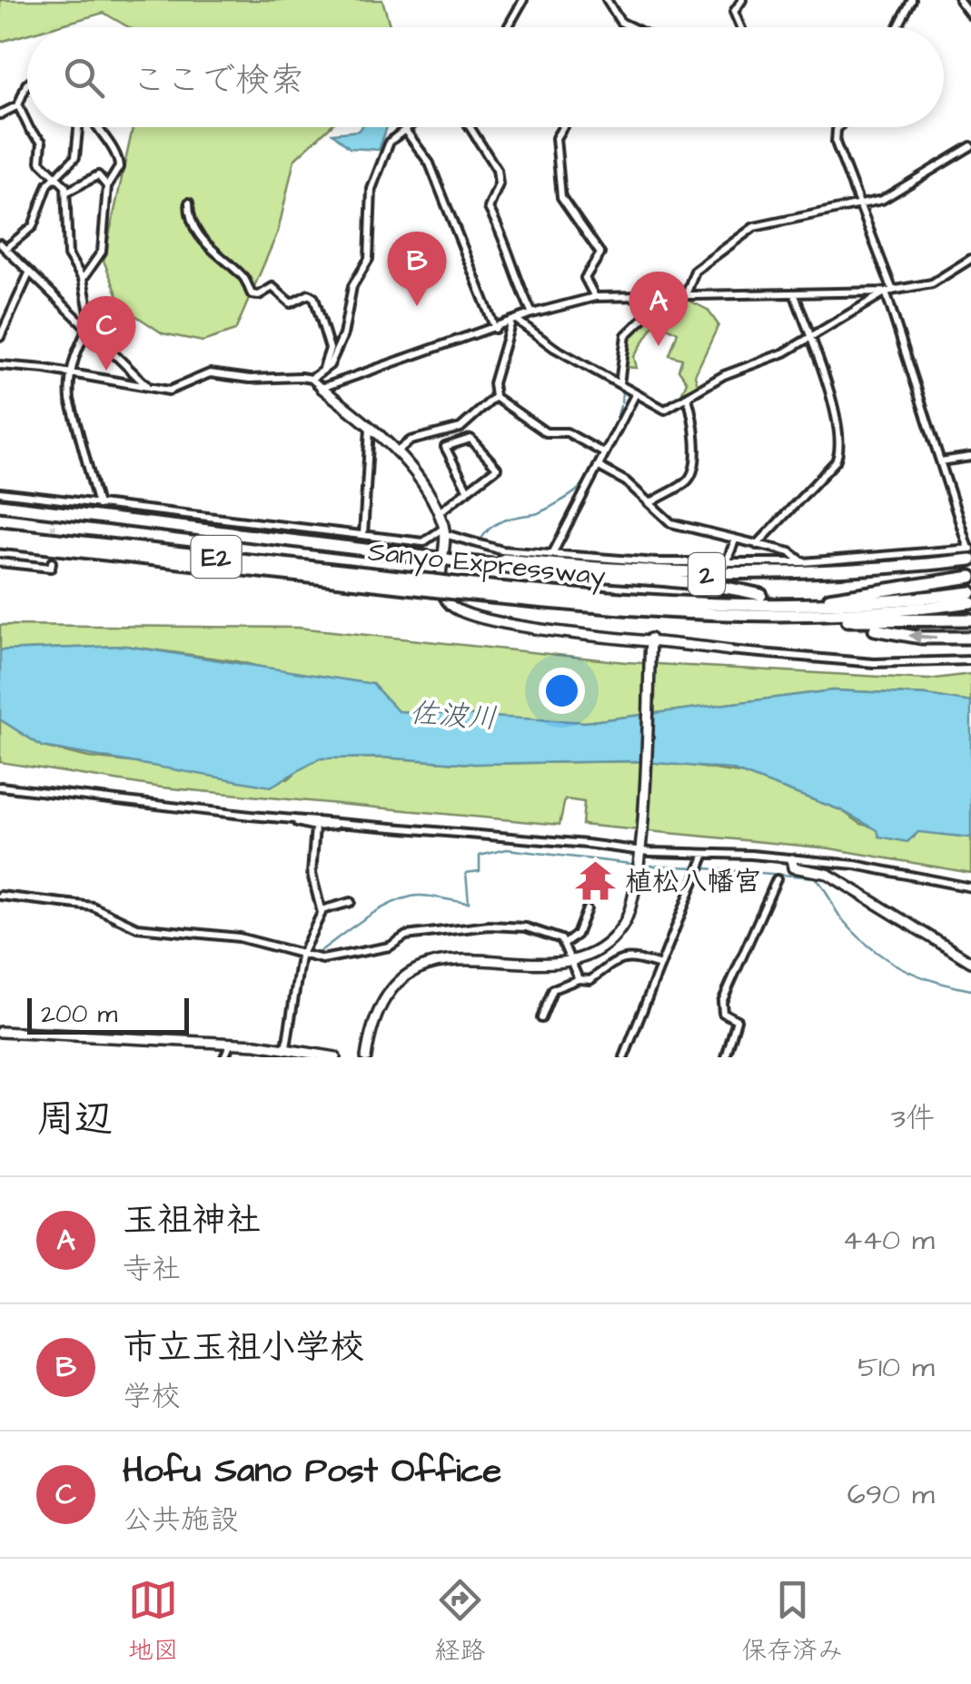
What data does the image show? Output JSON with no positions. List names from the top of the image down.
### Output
{
  "streets": {
    "highway": ["E2", "Sanyo Expressway", "2"]
  },
  "water": ["佐波川"],
  "places": {
    "temple": ["植松八幡宮"]
  },
  "scale_bar": "200 m",
  "page": {
    "search": "ここで検索",
    "pins": ["B", "A", "C"],
    "scale": "200 m",
    "heading": ["周辺", "3件"],
    "list": [
      {
        "mark": "A",
        "name": "玉祖神社",
        "note": "寺社",
        "value": "440 m"
      },
      {
        "mark": "B",
        "name": "市立玉祖小学校",
        "note": "学校",
        "value": "510 m"
      },
      {
        "mark": "C",
        "name": "Hofu Sano Post Office",
        "note": "公共施設",
        "value": "690 m"
      }
    ],
    "nav": ["地図", "経路", "保存済み"]
  }
}
